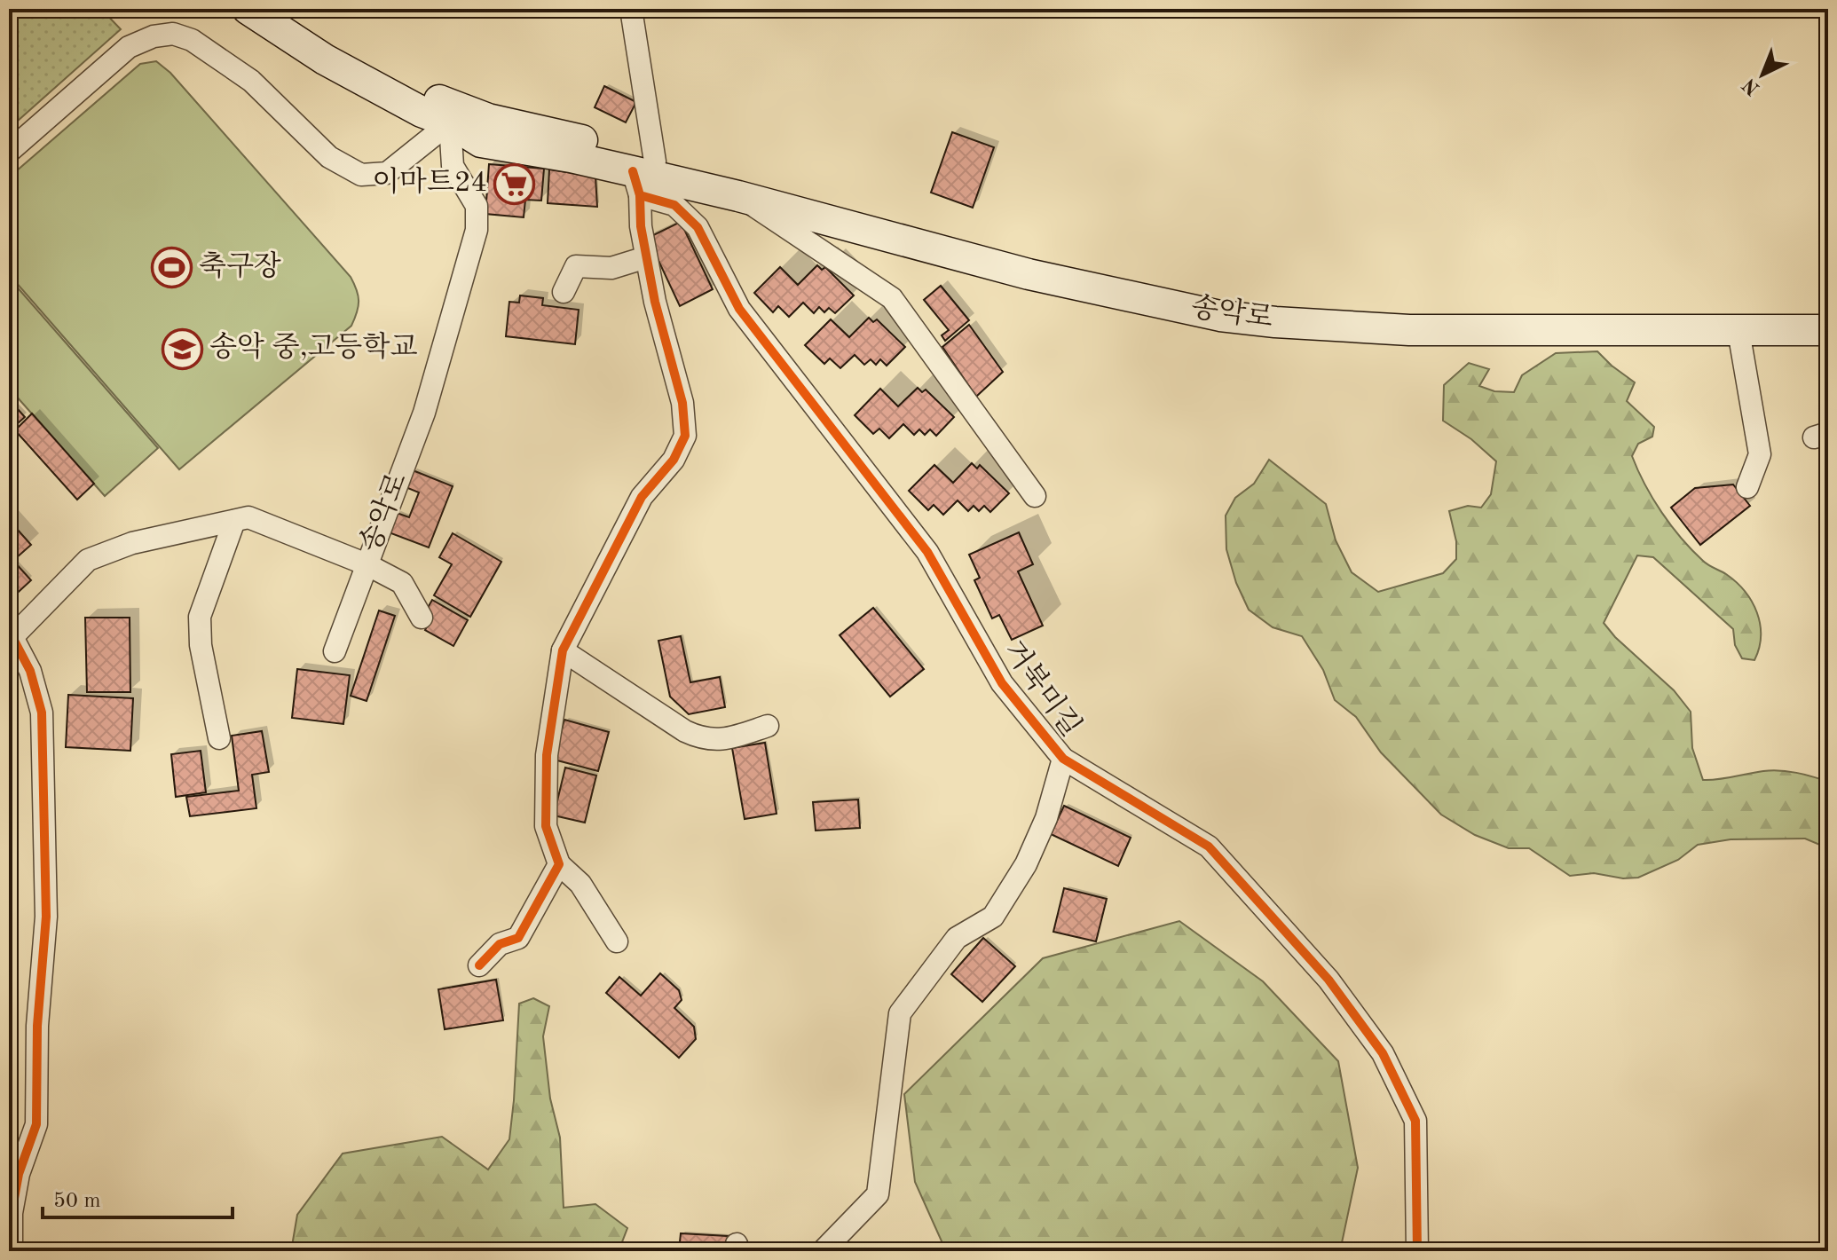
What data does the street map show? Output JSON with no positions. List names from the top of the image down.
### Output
{
  "streets": {
    "main road": ["송악로"],
    "street": ["거북미길"]
  },
  "crossings": [
    ["송악로", "거북미길"]
  ],
  "places": {
    "supermarket": ["이마트24"],
    "sports": ["축구장"],
    "school or university": ["송악 중,고등학교"]
  },
  "scale_bar": "50 m",
  "north": "bottom left"
}
